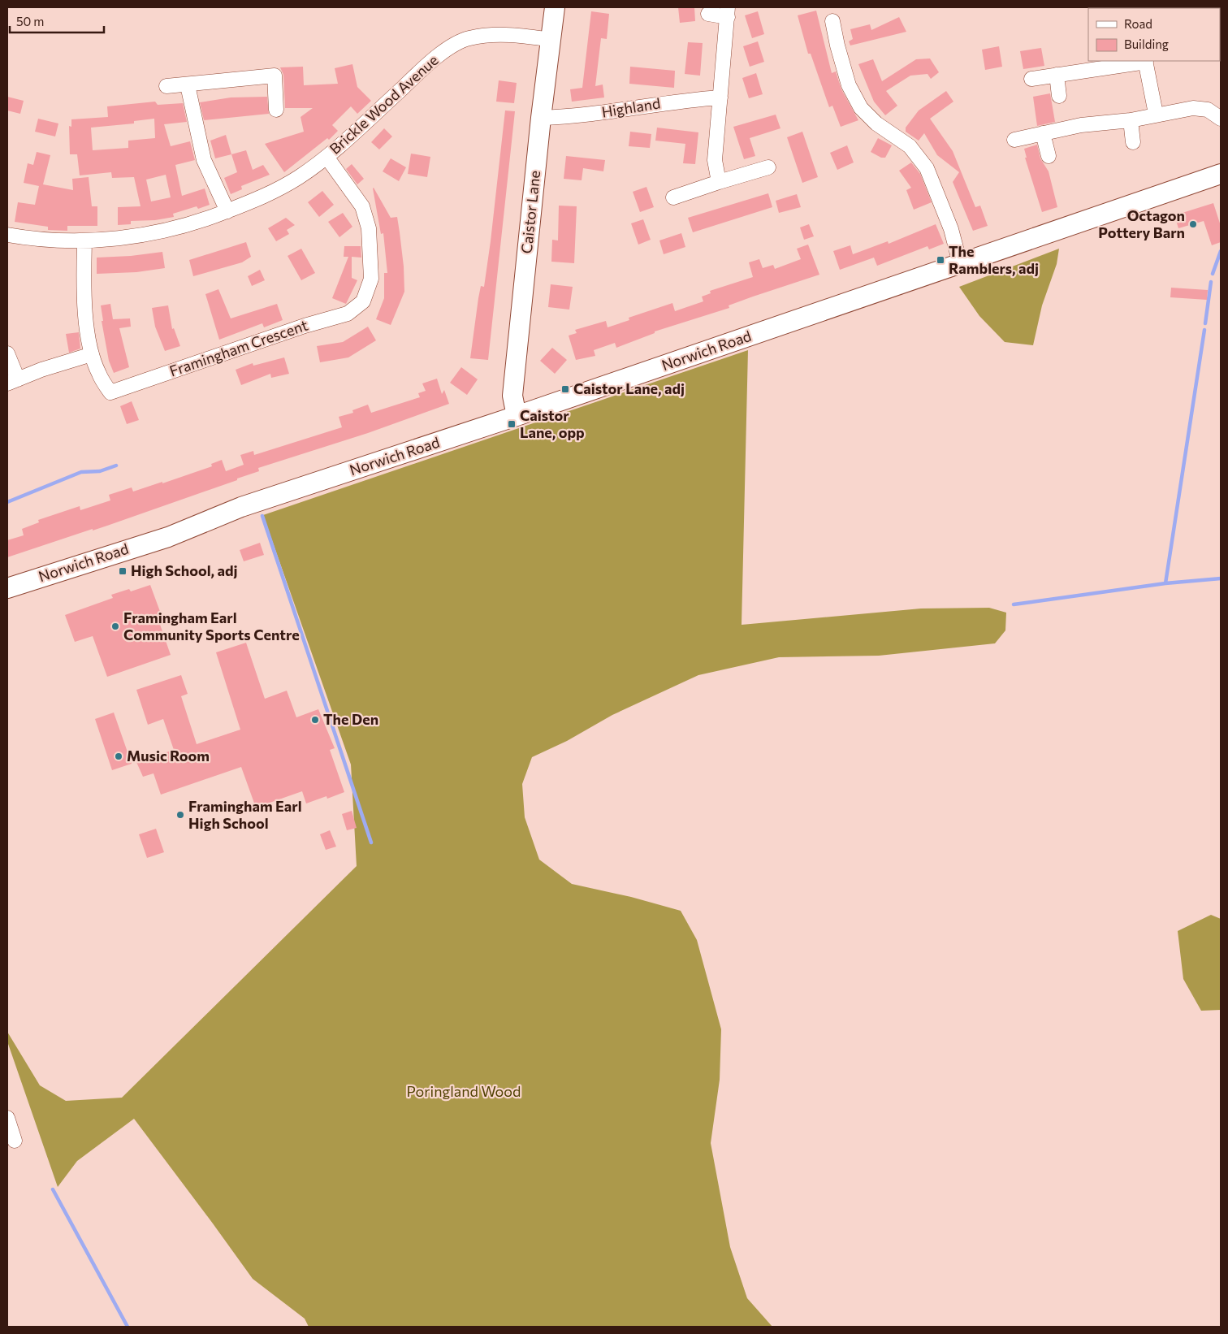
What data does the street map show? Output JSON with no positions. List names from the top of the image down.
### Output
{
  "streets": {
    "main road": ["Caistor Lane", "Norwich Road"],
    "street": ["Brickle Wood Avenue", "Highland", "Framingham Crescent"]
  },
  "crossings": [
    ["Brickle Wood Avenue", "Caistor Lane"],
    ["Brickle Wood Avenue", "Framingham Crescent"],
    ["Highland", "Caistor Lane"],
    ["Caistor Lane", "Norwich Road"]
  ],
  "parks": ["Poringland Wood"],
  "places": {
    "other": [
      "Octagon Pottery Barn",
      "Framingham Earl Community Sports Centre",
      "The Den",
      "Music Room",
      "Framingham Earl High School"
    ],
    "transit": [
      "The Ramblers, adj",
      "Caistor Lane, adj",
      "Caistor Lane, opp",
      "High School, adj"
    ]
  },
  "legend": ["Road", "Building"],
  "scale_bar": "50 m"
}
